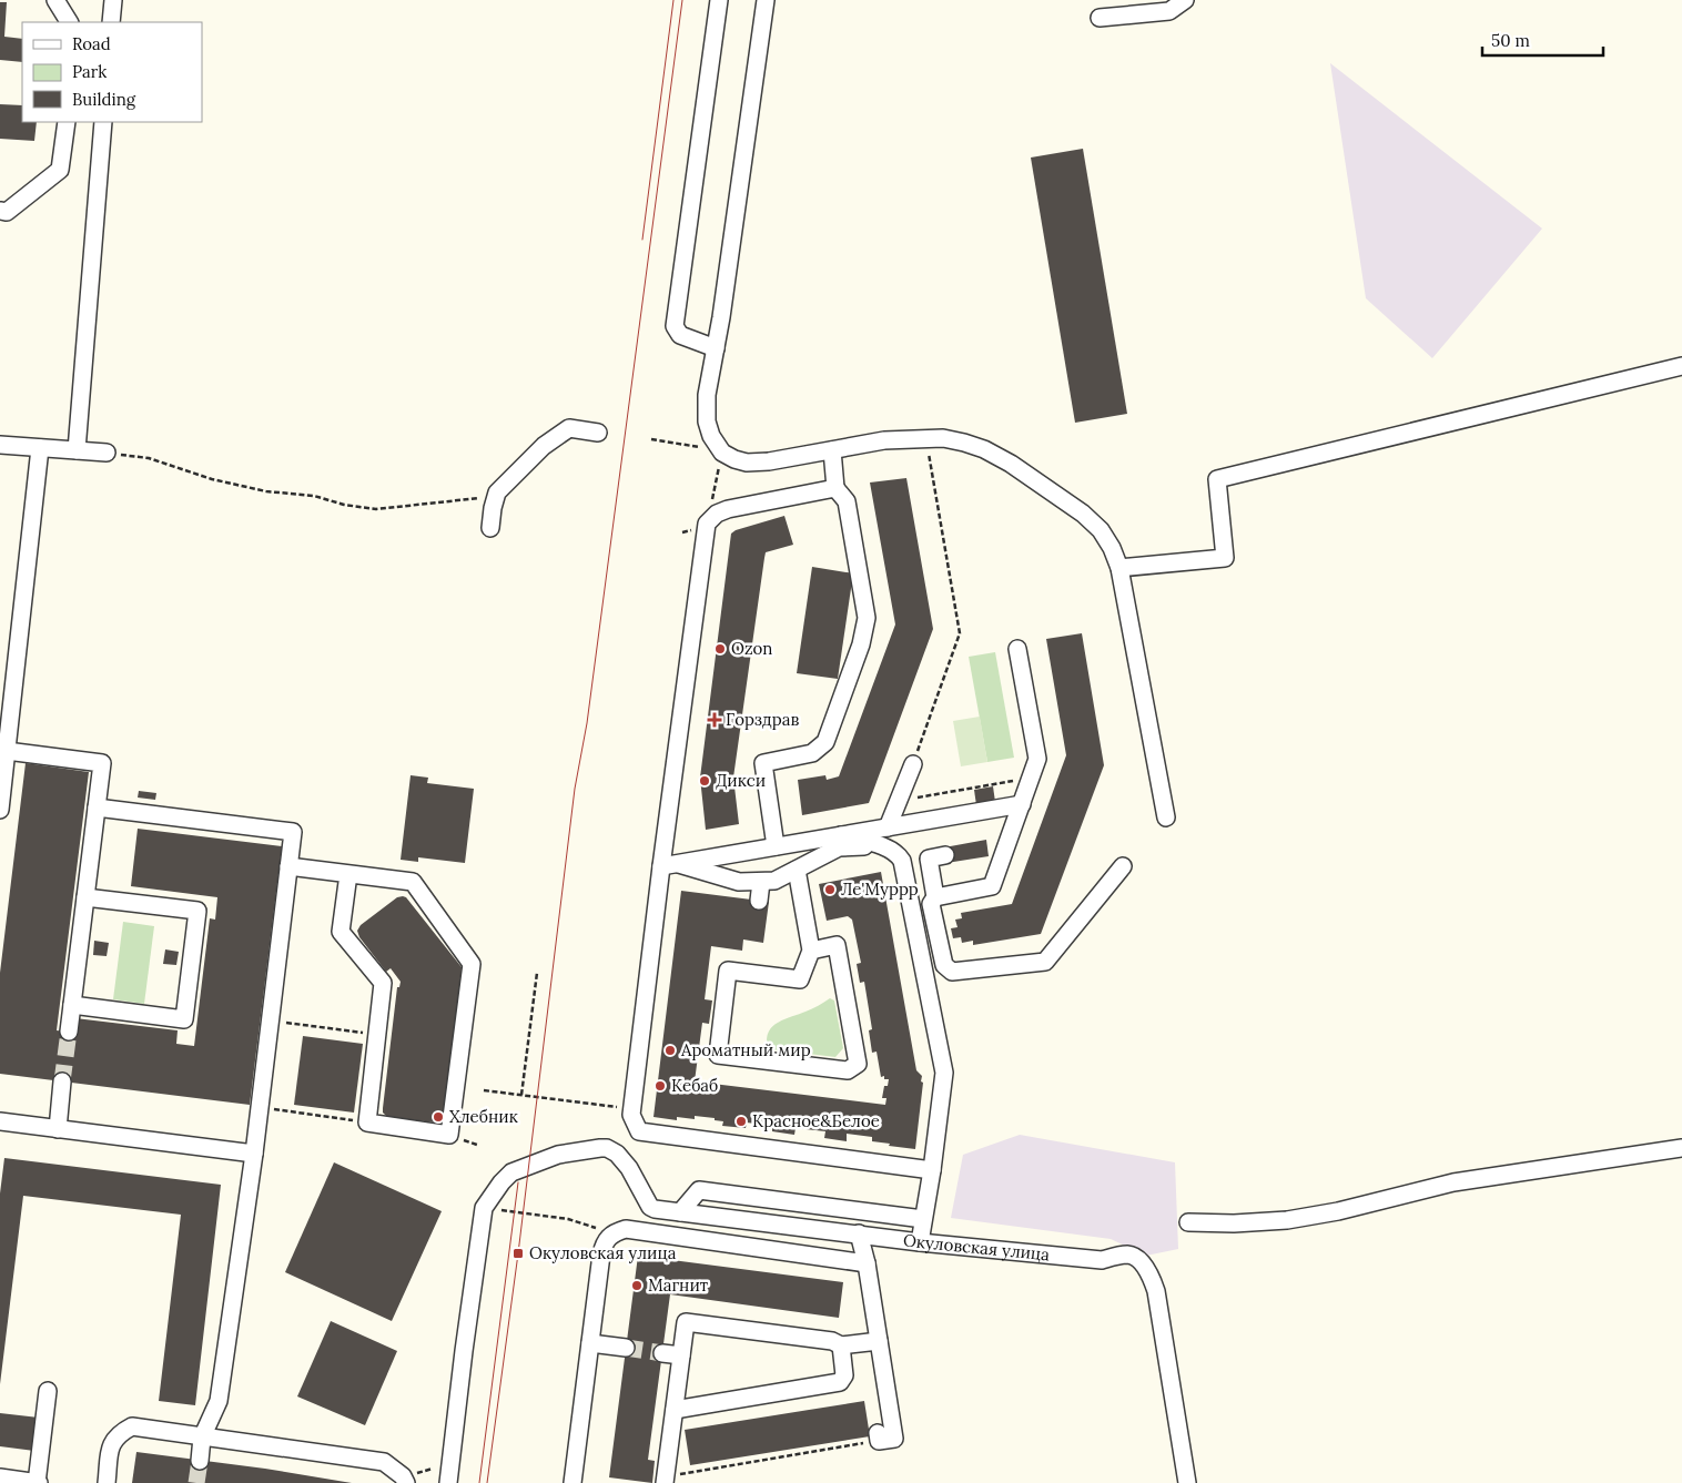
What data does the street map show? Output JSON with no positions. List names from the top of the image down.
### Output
{
  "streets": {
    "street": ["Окуловская улица"]
  },
  "places": {
    "other": [
      "Ozon",
      "Дикси",
      "Ле'Муррр",
      "Ароматный мир",
      "Кебаб",
      "Хлебник",
      "Красное&Белое",
      "Магнит"
    ],
    "health": ["Горздрав"],
    "transit": ["Окуловская улица"]
  },
  "legend": ["Road", "Park", "Building"],
  "scale_bar": "50 m"
}
